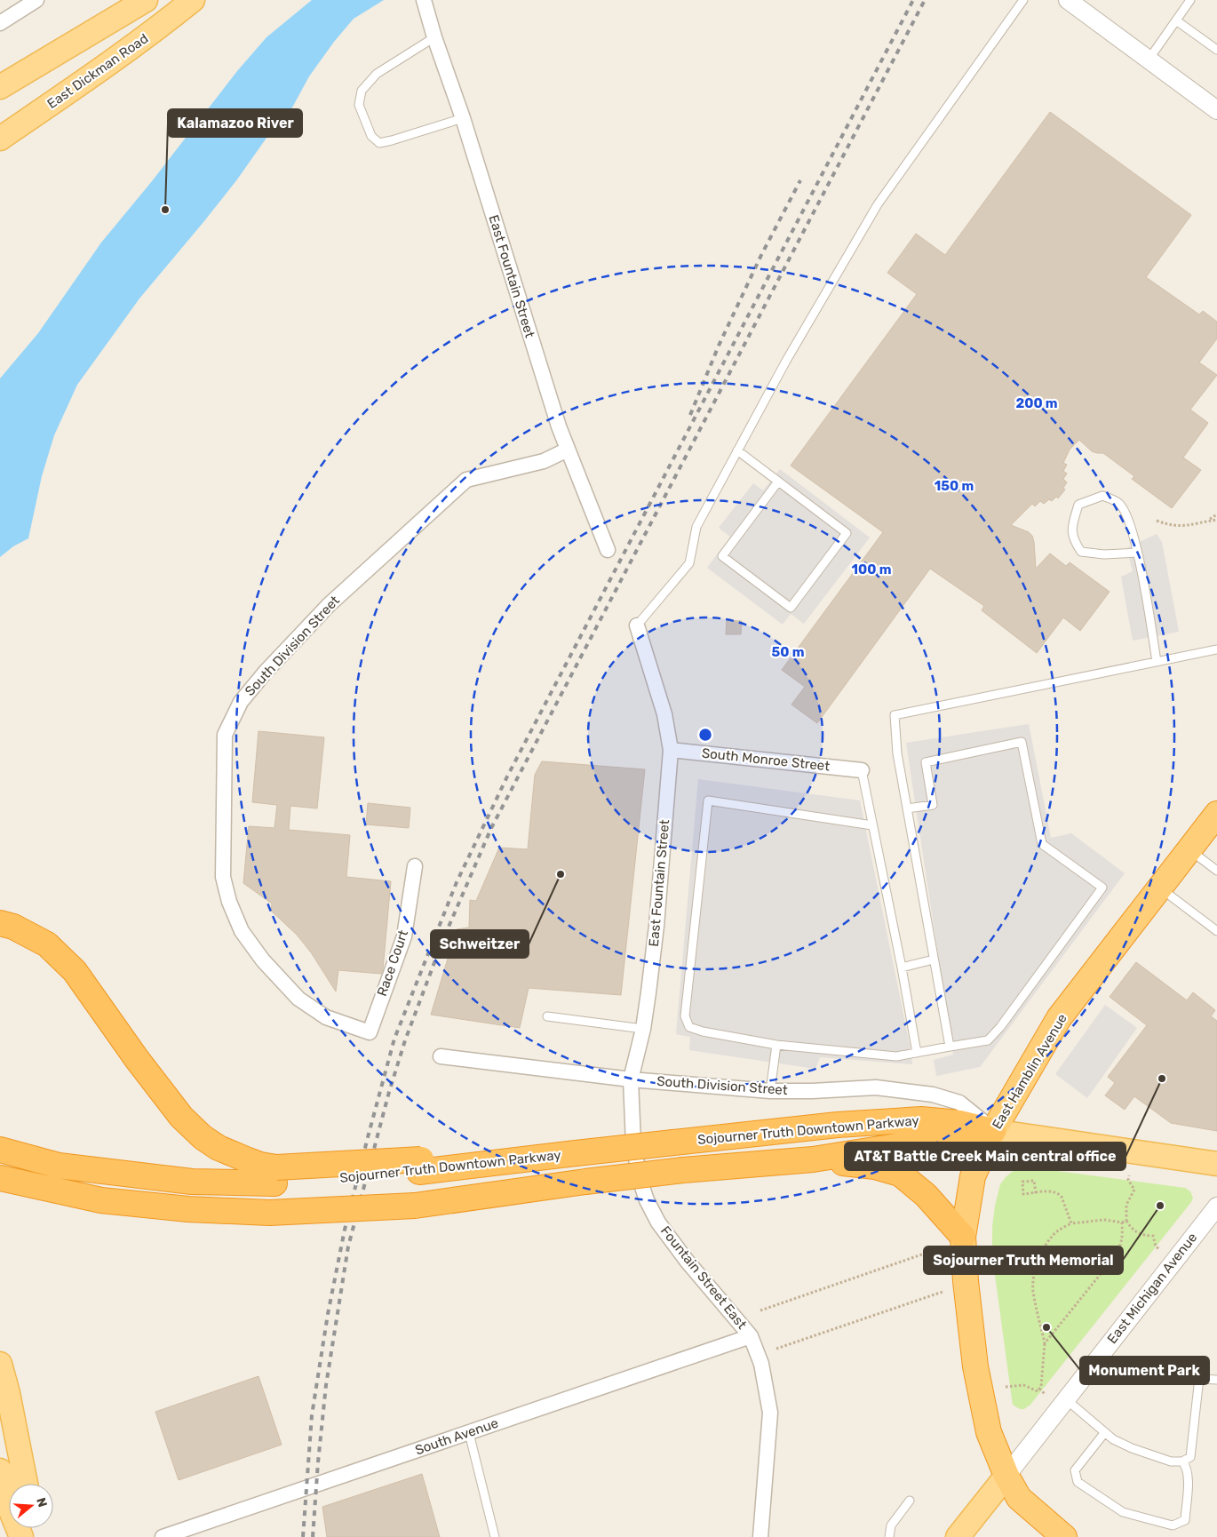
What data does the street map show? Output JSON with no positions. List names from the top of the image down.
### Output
{
  "streets": {
    "highway": ["East Hamblin Avenue", "Sojourner Truth Downtown Parkway"],
    "main road": ["East Dickman Road"],
    "street": [
      "East Fountain Street",
      "South Division Street",
      "South Monroe Street",
      "Race Court",
      "Fountain Street East",
      "East Michigan Avenue",
      "South Avenue"
    ]
  },
  "crossings": [
    ["East Fountain Street", "South Division Street"],
    ["East Fountain Street", "South Monroe Street"],
    ["East Fountain Street", "Fountain Street East"],
    ["South Division Street", "Race Court"],
    ["South Division Street", "East Hamblin Avenue"],
    ["South Division Street", "Sojourner Truth Downtown Parkway"],
    ["East Hamblin Avenue", "Sojourner Truth Downtown Parkway"],
    ["East Hamblin Avenue", "East Michigan Avenue"],
    ["Fountain Street East", "South Avenue"]
  ],
  "places": [
    "Kalamazoo River",
    "Schweitzer",
    "AT&T Battle Creek Main central office",
    "Sojourner Truth Memorial",
    "Monument Park"
  ],
  "north": "right",
  "rings": [
    "200 m",
    "150 m",
    "100 m",
    "50 m"
  ]
}
